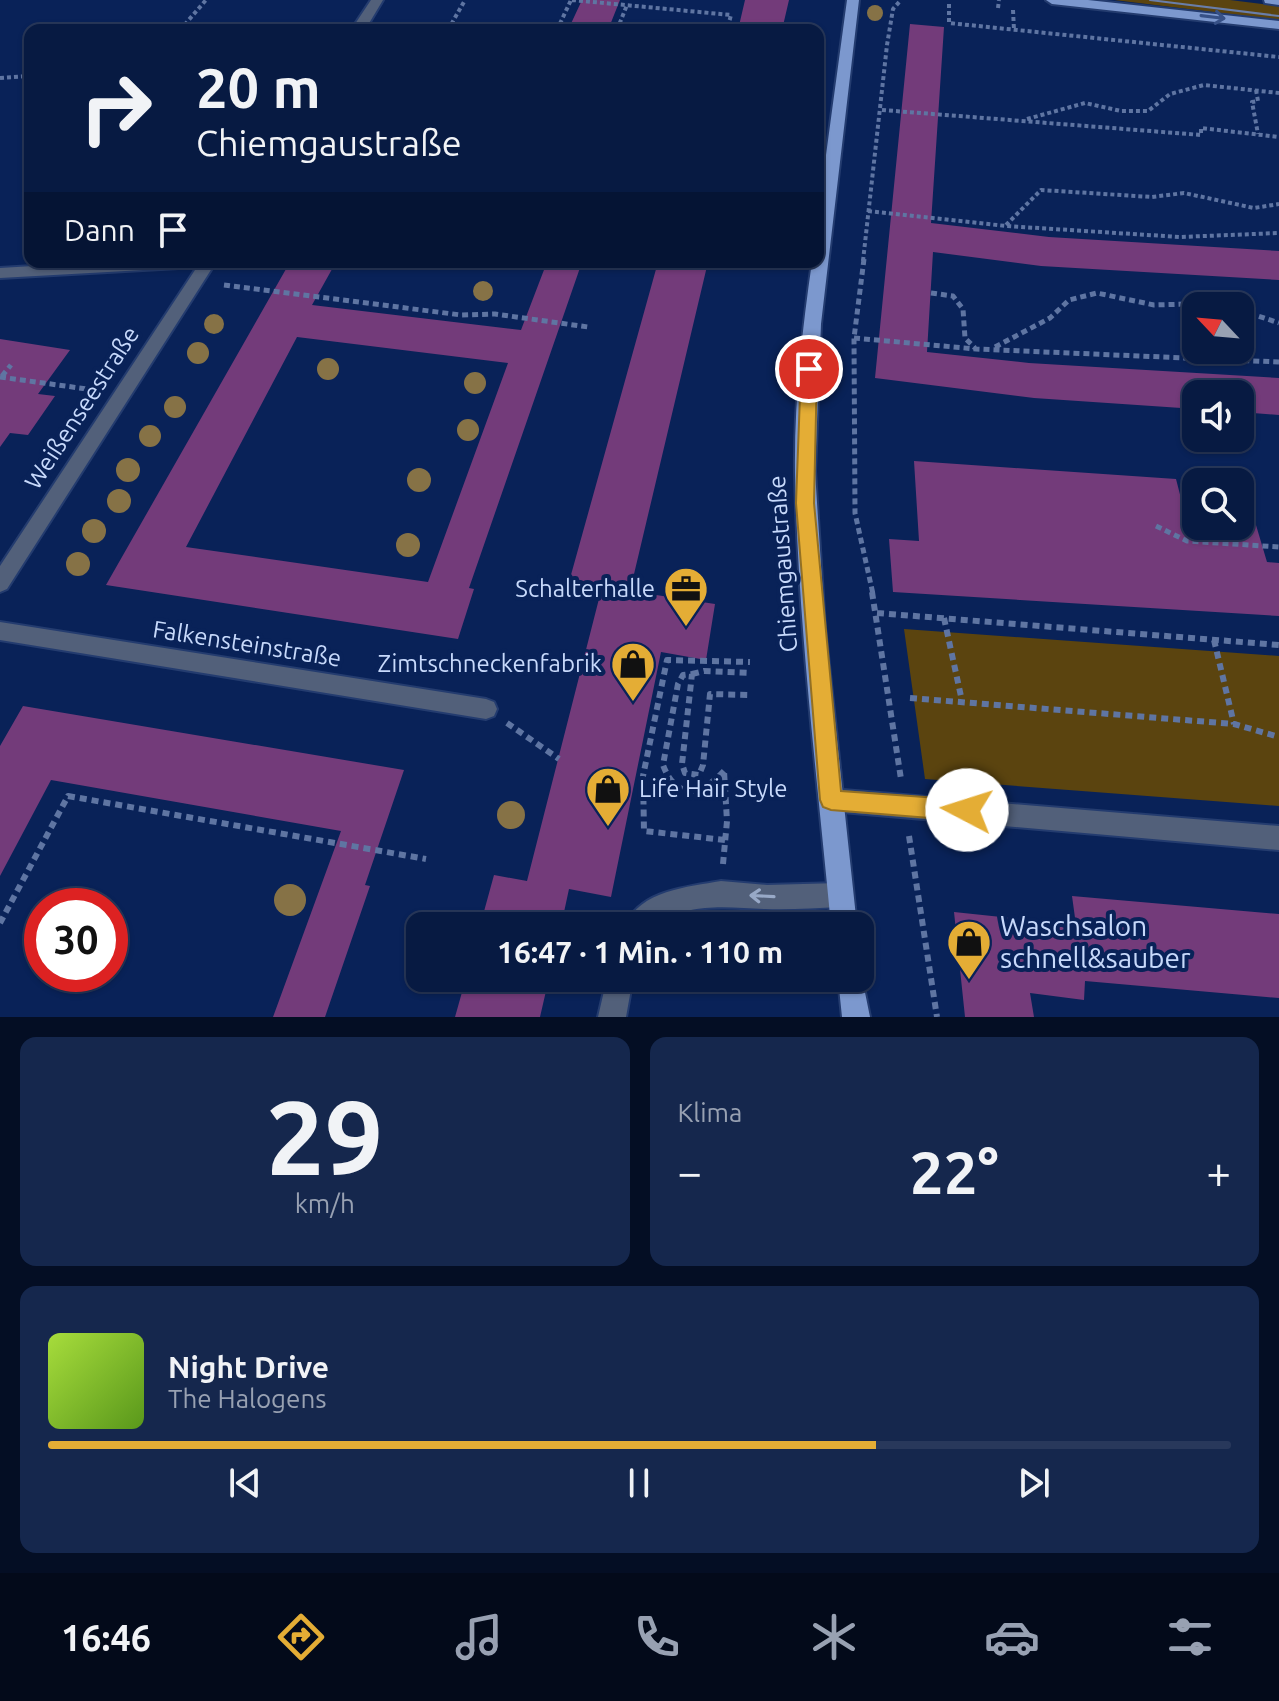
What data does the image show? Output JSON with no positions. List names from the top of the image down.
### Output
{
  "streets": {
    "main road": ["Chiemgaustraße"],
    "street": ["Weißenseestraße", "Falkensteinstraße"]
  },
  "places": {
    "office": ["Schalterhalle"],
    "shop": ["Zimtschneckenfabrik", "Life Hair Style", "Waschsalon schnell&sauber"]
  },
  "north": "top left",
  "page": {
    "turn": ["20 m", "Chiemgaustraße"],
    "then": "Dann",
    "limit": "30",
    "trip": "16:47 · 1 Min. · 110 m",
    "tile": [
      ["29", "km/h"],
      "Klima"
    ],
    "heat": ["−", "22°", "+"],
    "song": ["Night Drive", "The Halogens"],
    "tabs": "16:46"
  }
}
